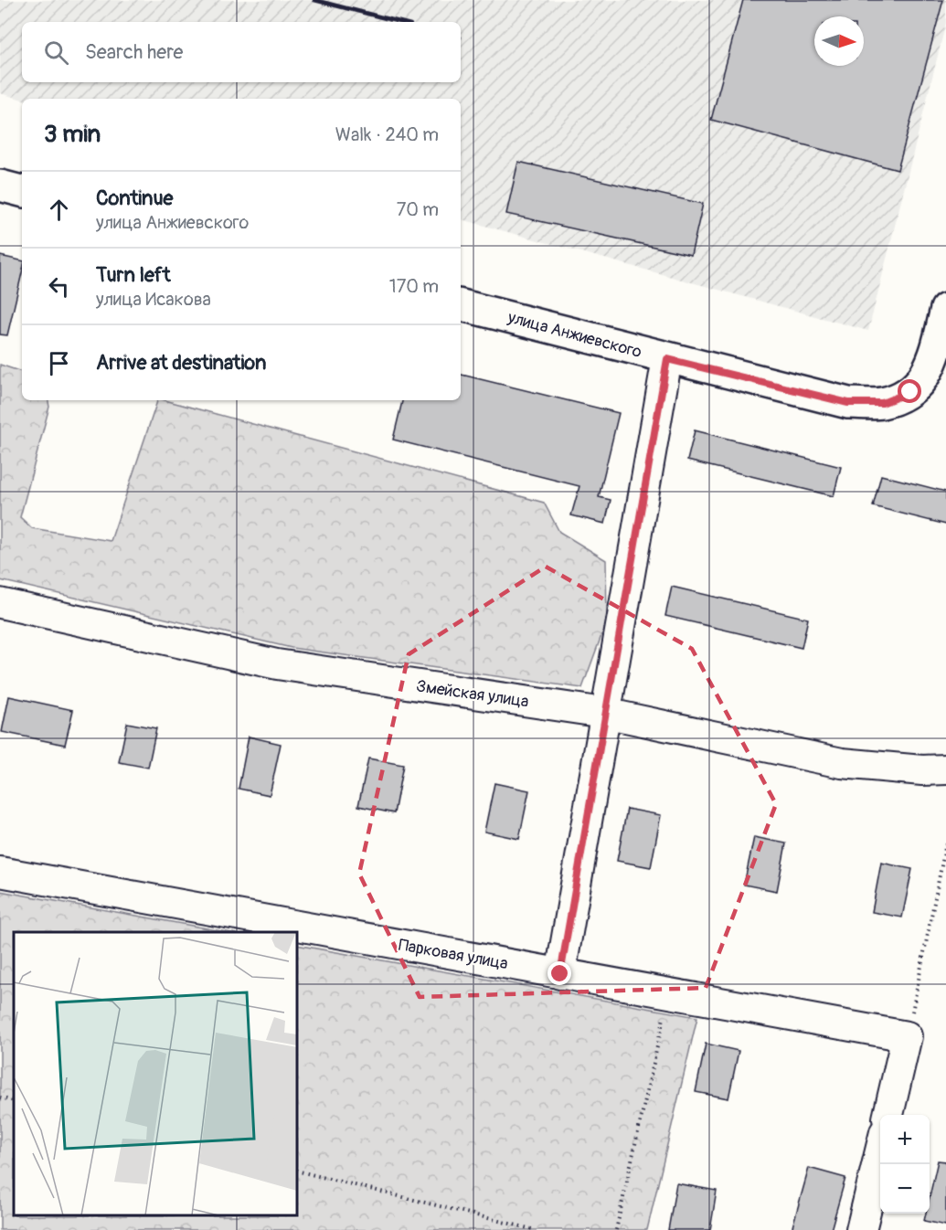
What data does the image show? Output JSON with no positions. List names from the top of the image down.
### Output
{
  "streets": {
    "street": ["улица Анжиевского", "Змейская улица", "Парковая улица"]
  },
  "north": "right",
  "page": {
    "search": "Search here",
    "heading": ["3 min", "Walk · 240 m"],
    "list": [
      ["Continue", "улица Анжиевского", "70 m"],
      ["Turn left", "улица Исакова", "170 m"],
      "Arrive at destination"
    ],
    "map_buttons": ["+", "−"]
  }
}
